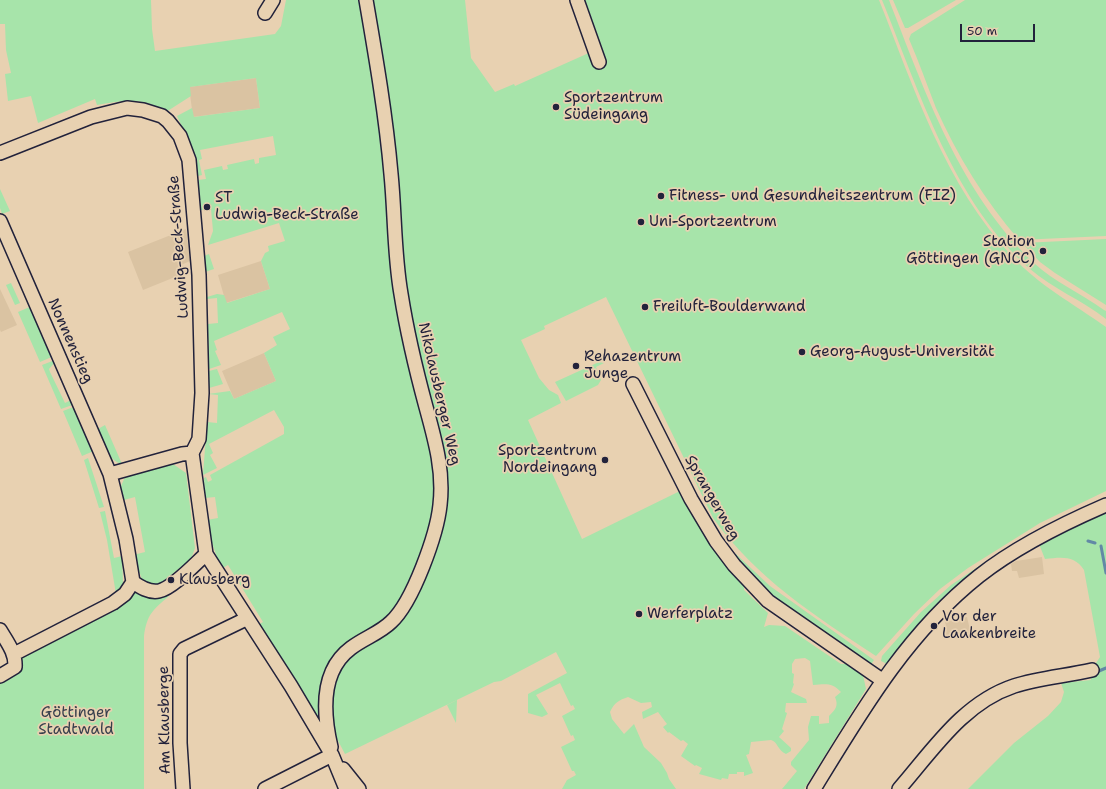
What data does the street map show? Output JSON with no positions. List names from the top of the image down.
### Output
{
  "streets": {
    "street": [
      "Ludwig-Beck-Straße",
      "Nonnenstieg",
      "Nikolausberger Weg",
      "Sprangerweg",
      "Am Klausberge"
    ]
  },
  "parks": ["Göttinger Stadtwald"],
  "places": [
    "Sportzentrum Südeingang",
    "Fitness- und Gesundheitszentrum (FIZ)",
    "ST Ludwig-Beck-Straße",
    "Uni-Sportzentrum",
    "Station Göttingen (GNCC)",
    "Freiluft-Boulderwand",
    "Georg-August-Universität",
    "Rehazentrum Junge",
    "Sportzentrum Nordeingang",
    "Klausberg",
    "Werferplatz",
    "Vor der Laakenbreite"
  ],
  "scale_bar": "50 m"
}
